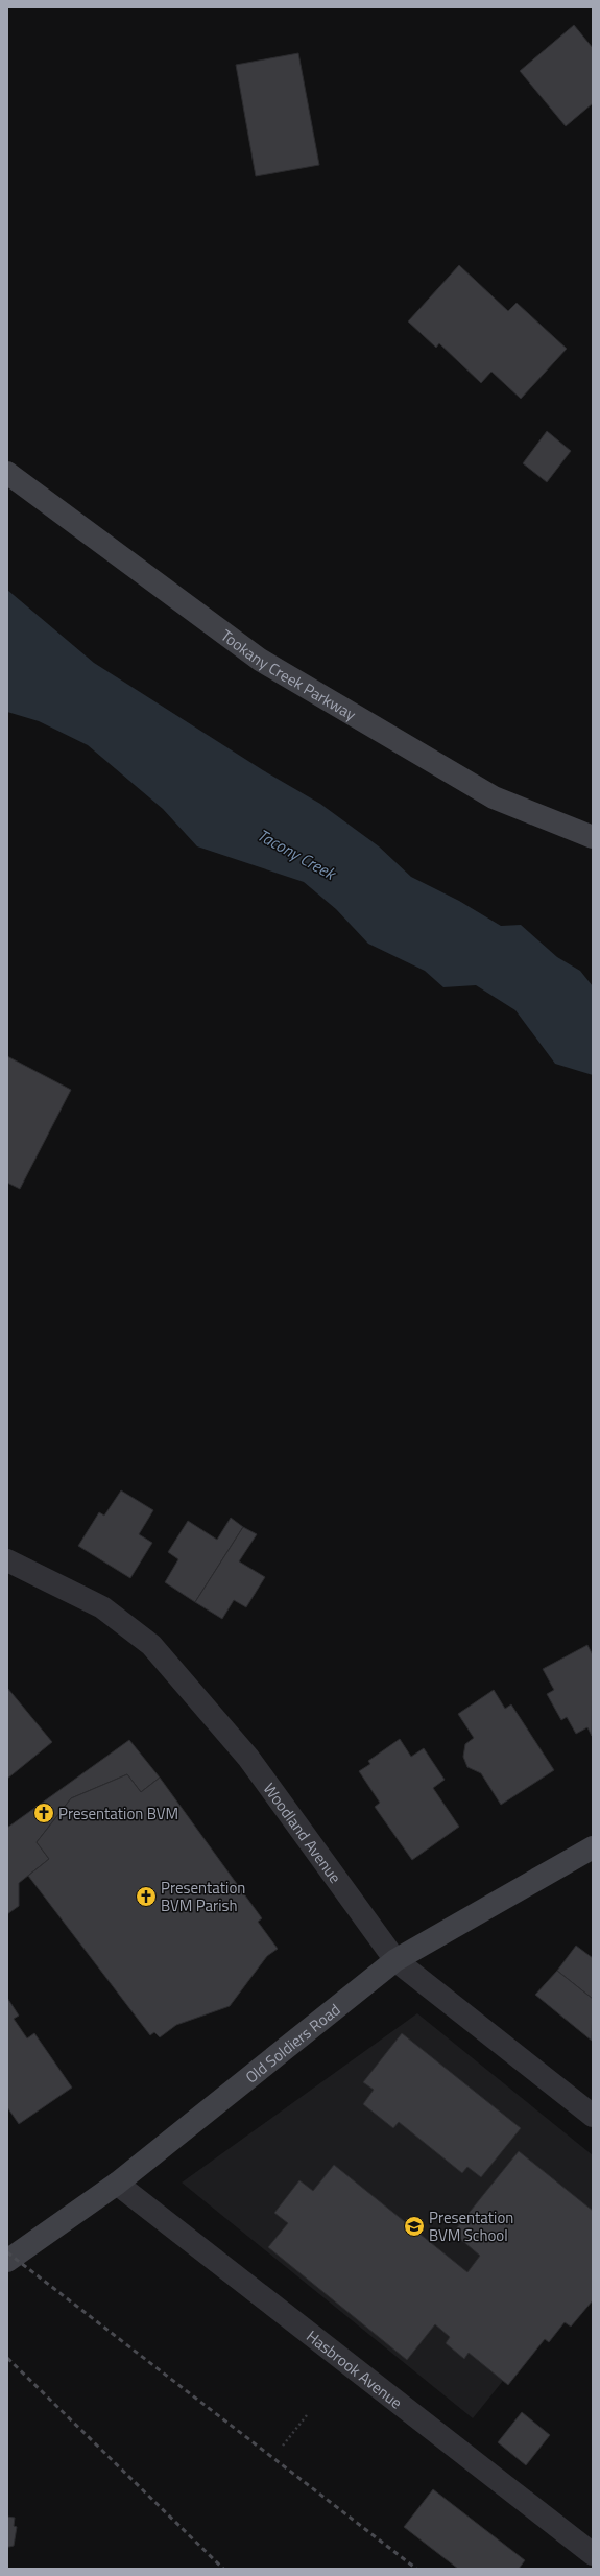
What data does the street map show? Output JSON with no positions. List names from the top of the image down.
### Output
{
  "streets": {
    "street": [
      "Tookany Creek Parkway",
      "Woodland Avenue",
      "Old Soldiers Road",
      "Hasbrook Avenue"
    ]
  },
  "crossings": [
    ["Woodland Avenue", "Old Soldiers Road"],
    ["Old Soldiers Road", "Hasbrook Avenue"]
  ],
  "water": ["Tacony Creek"],
  "places": {
    "church": ["Presentation BVM", "Presentation BVM Parish"],
    "school or university": ["Presentation BVM School"]
  }
}
